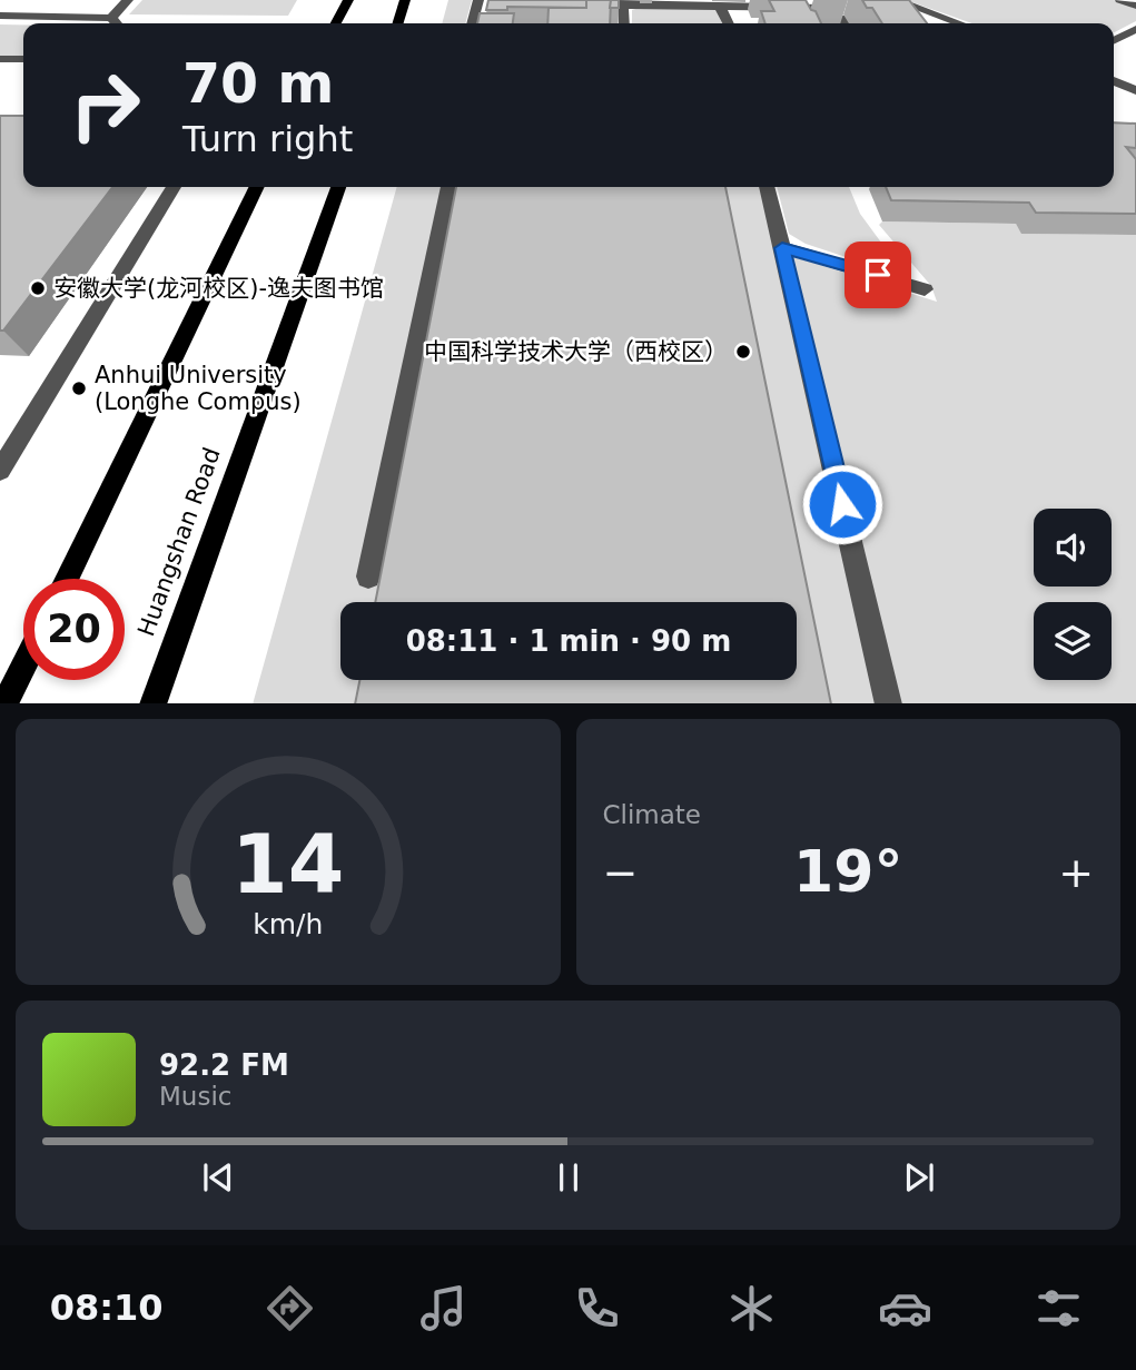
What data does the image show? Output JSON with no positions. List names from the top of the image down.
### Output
{
  "streets": {
    "main road": ["Huangshan Road"]
  },
  "places": ["安徽大学(龙河校区)-逸夫图书馆", "中国科学技术大学（西校区）", "Anhui University (Longhe Compus)"],
  "page": {
    "turn": ["70 m", "Turn right"],
    "limit": "20",
    "trip": "08:11 · 1 min · 90 m",
    "tile": "Climate",
    "heat": ["−", "19°", "+"],
    "song": ["92.2 FM", "Music"],
    "tabs": "08:10",
    "gauge": ["14", "km/h"]
  }
}
